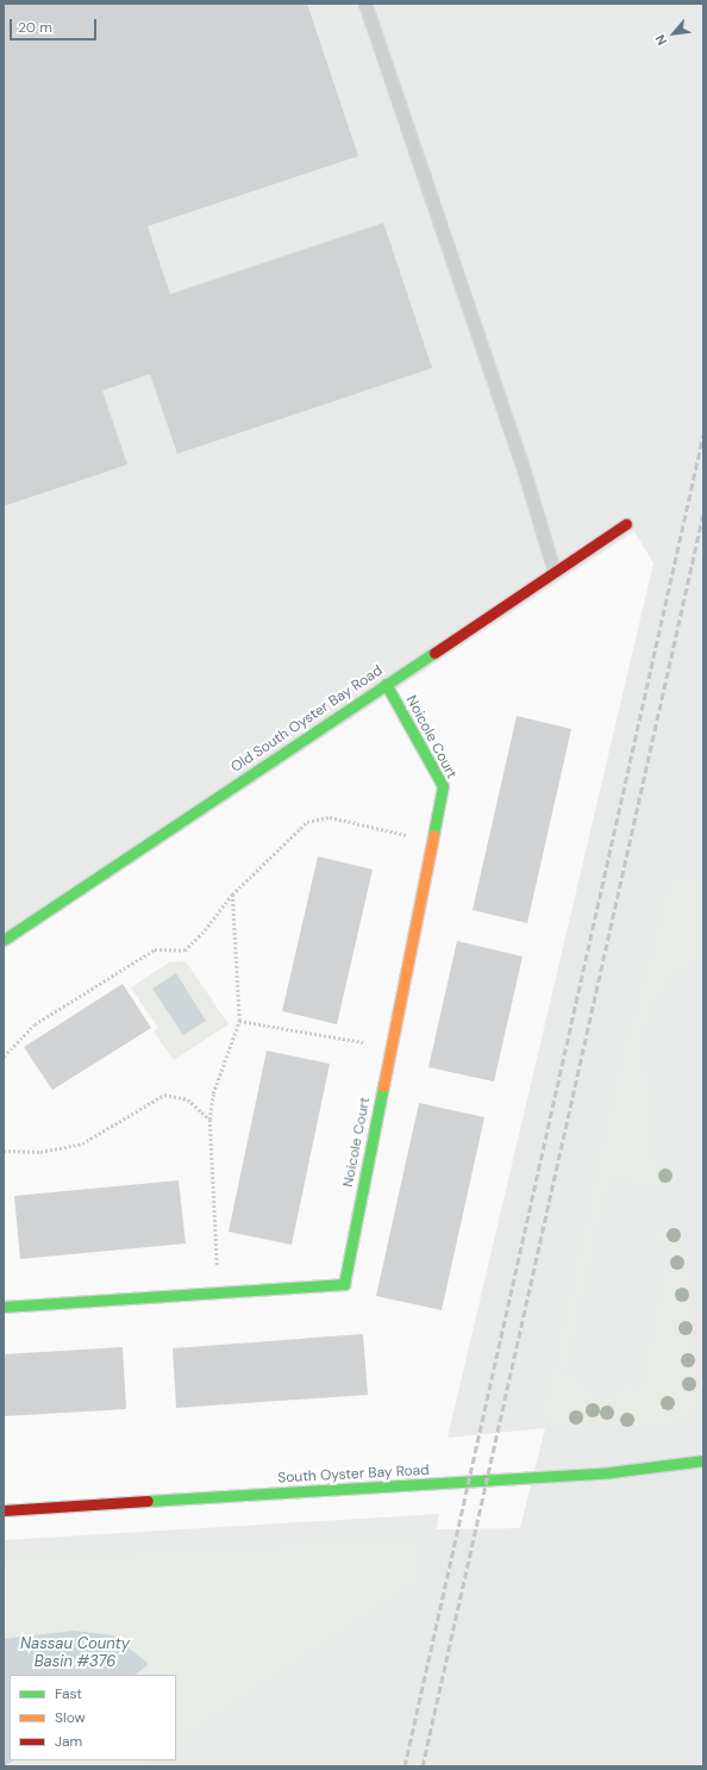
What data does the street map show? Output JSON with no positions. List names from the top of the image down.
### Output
{
  "streets": {
    "street": ["Old South Oyster Bay Road", "Noicole Court", "South Oyster Bay Road"]
  },
  "crossings": [
    ["Old South Oyster Bay Road", "Noicole Court"]
  ],
  "water": ["Nassau County Basin #376"],
  "legend": ["Fast", "Slow", "Jam"],
  "scale_bar": "20 m",
  "north": "bottom left"
}
